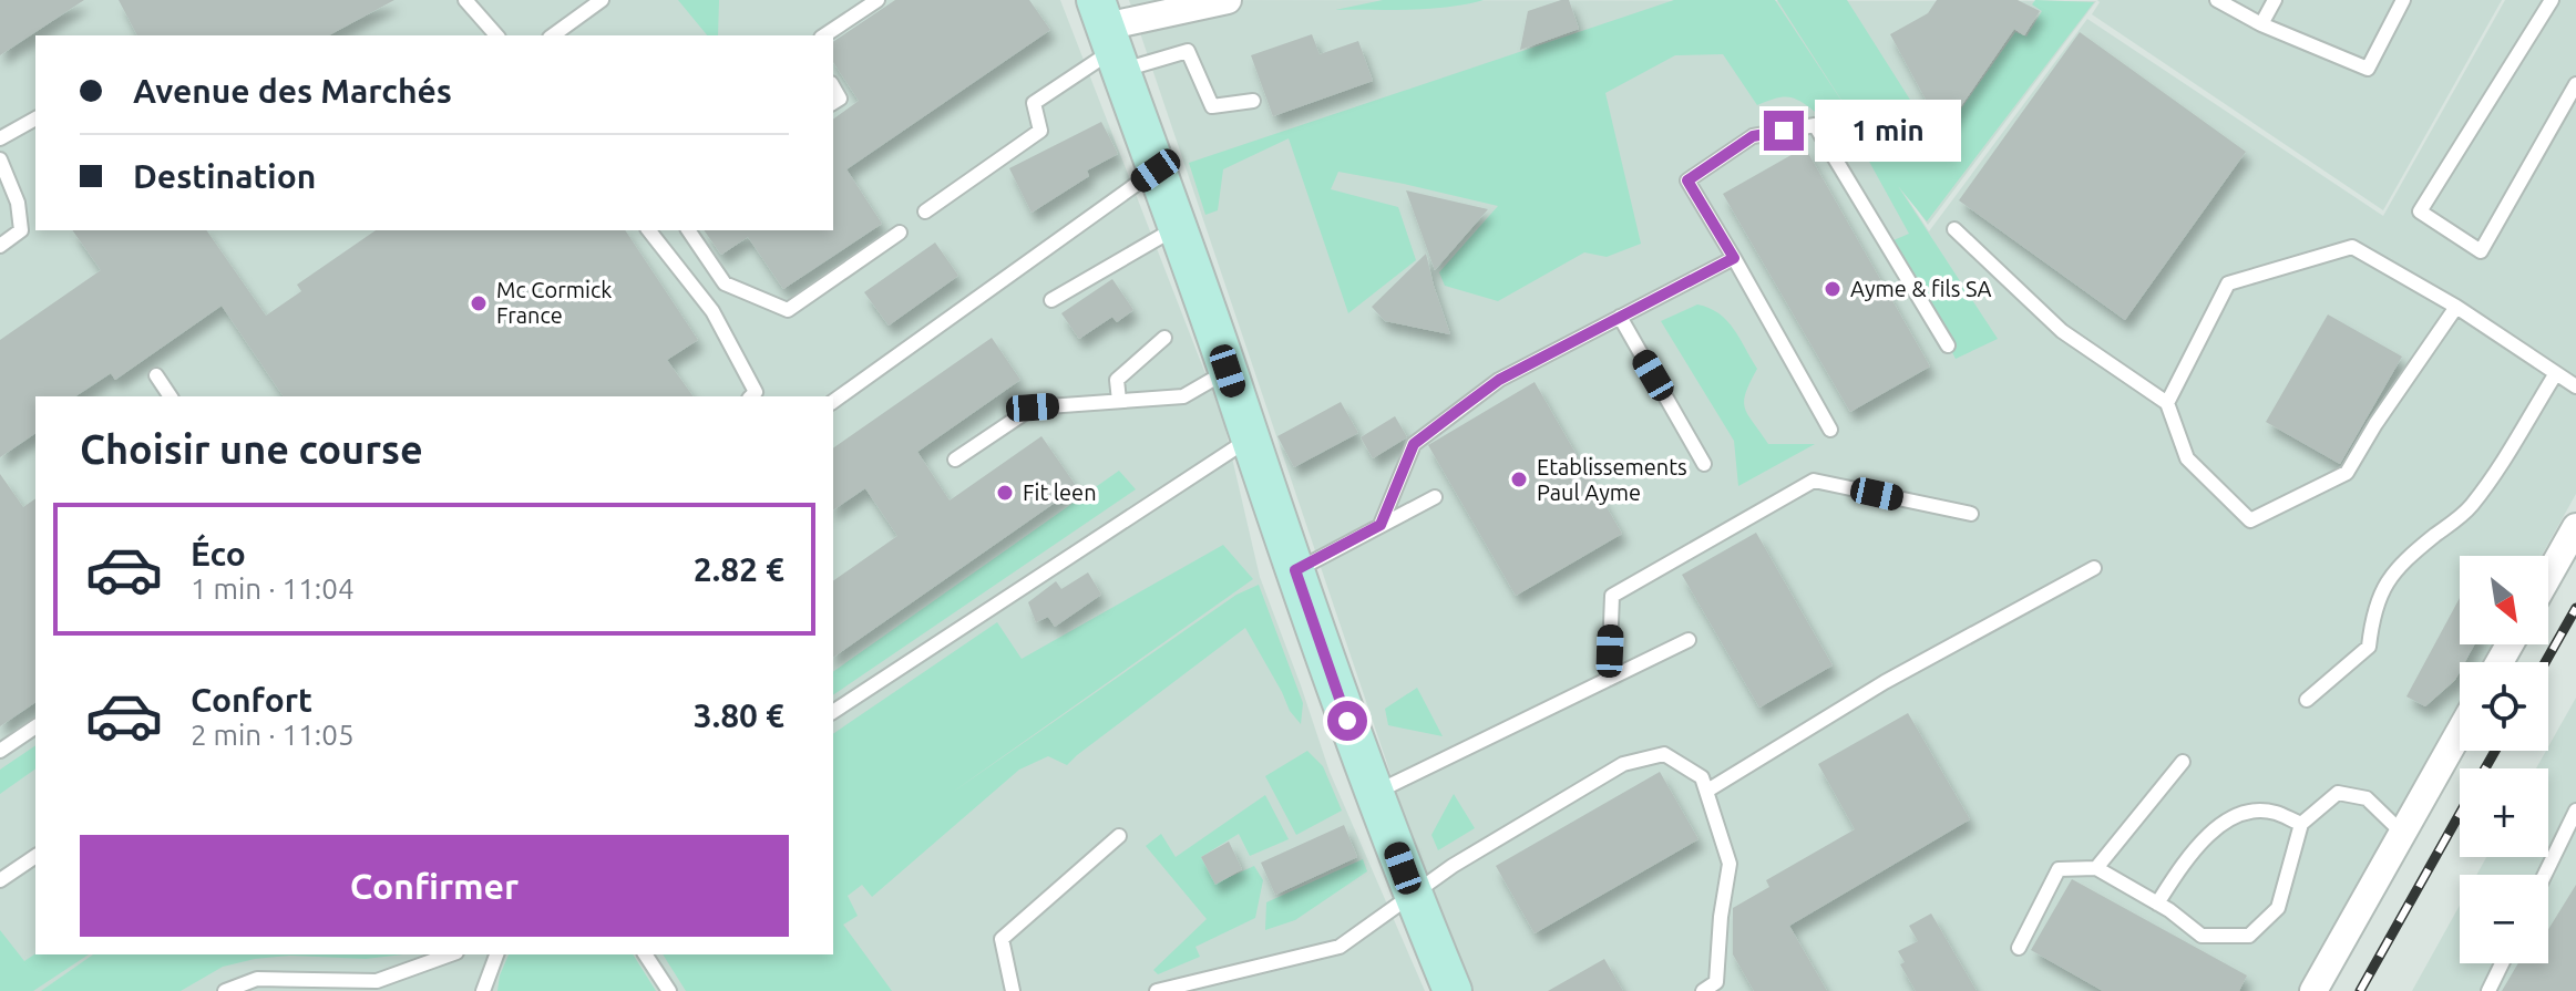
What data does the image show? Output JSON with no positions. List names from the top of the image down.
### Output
{
  "places": [
    "Ayme & fils SA",
    "Mc Cormick France",
    "Etablissements Paul Ayme",
    "Fit leen"
  ],
  "north": "bottom right",
  "page": {
    "banner": ["Avenue des Marchés", "Destination"],
    "bubble": "1 min",
    "heading": "Choisir une course",
    "list": [
      {
        "name": "Éco",
        "note": "1 min · 11:04",
        "value": "2.82 €"
      },
      {
        "name": "Confort",
        "note": "2 min · 11:05",
        "value": "3.80 €"
      }
    ],
    "map_buttons": ["+", "−"],
    "buttons": "Confirmer"
  }
}
